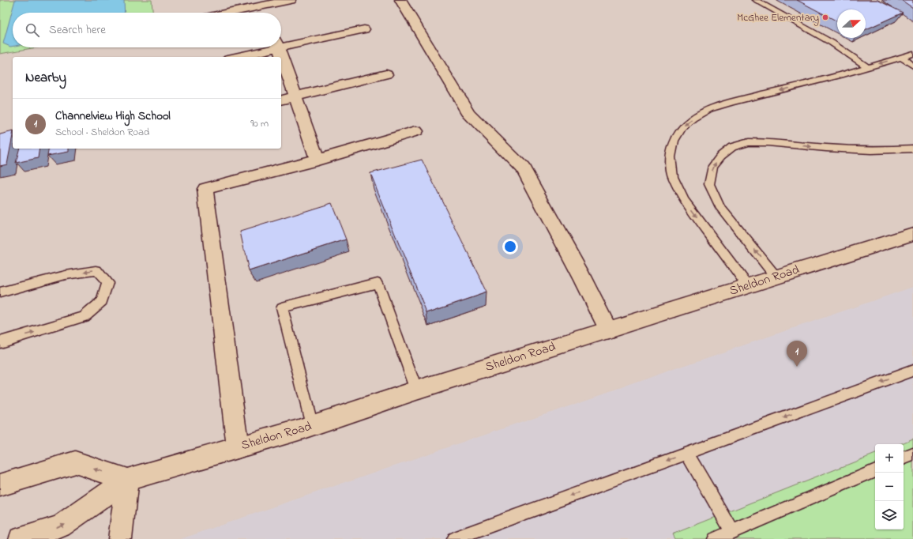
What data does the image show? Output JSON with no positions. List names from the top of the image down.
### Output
{
  "streets": {
    "street": ["Sheldon Road"]
  },
  "places": ["McGhee Elementary"],
  "north": "right",
  "page": {
    "search": "Search here",
    "heading": "Nearby",
    "list": [
      {
        "mark": "1",
        "name": "Channelview High School",
        "note": "School · Sheldon Road",
        "value": "90 m"
      }
    ],
    "pins": "1",
    "map_buttons": ["+", "−"]
  }
}
